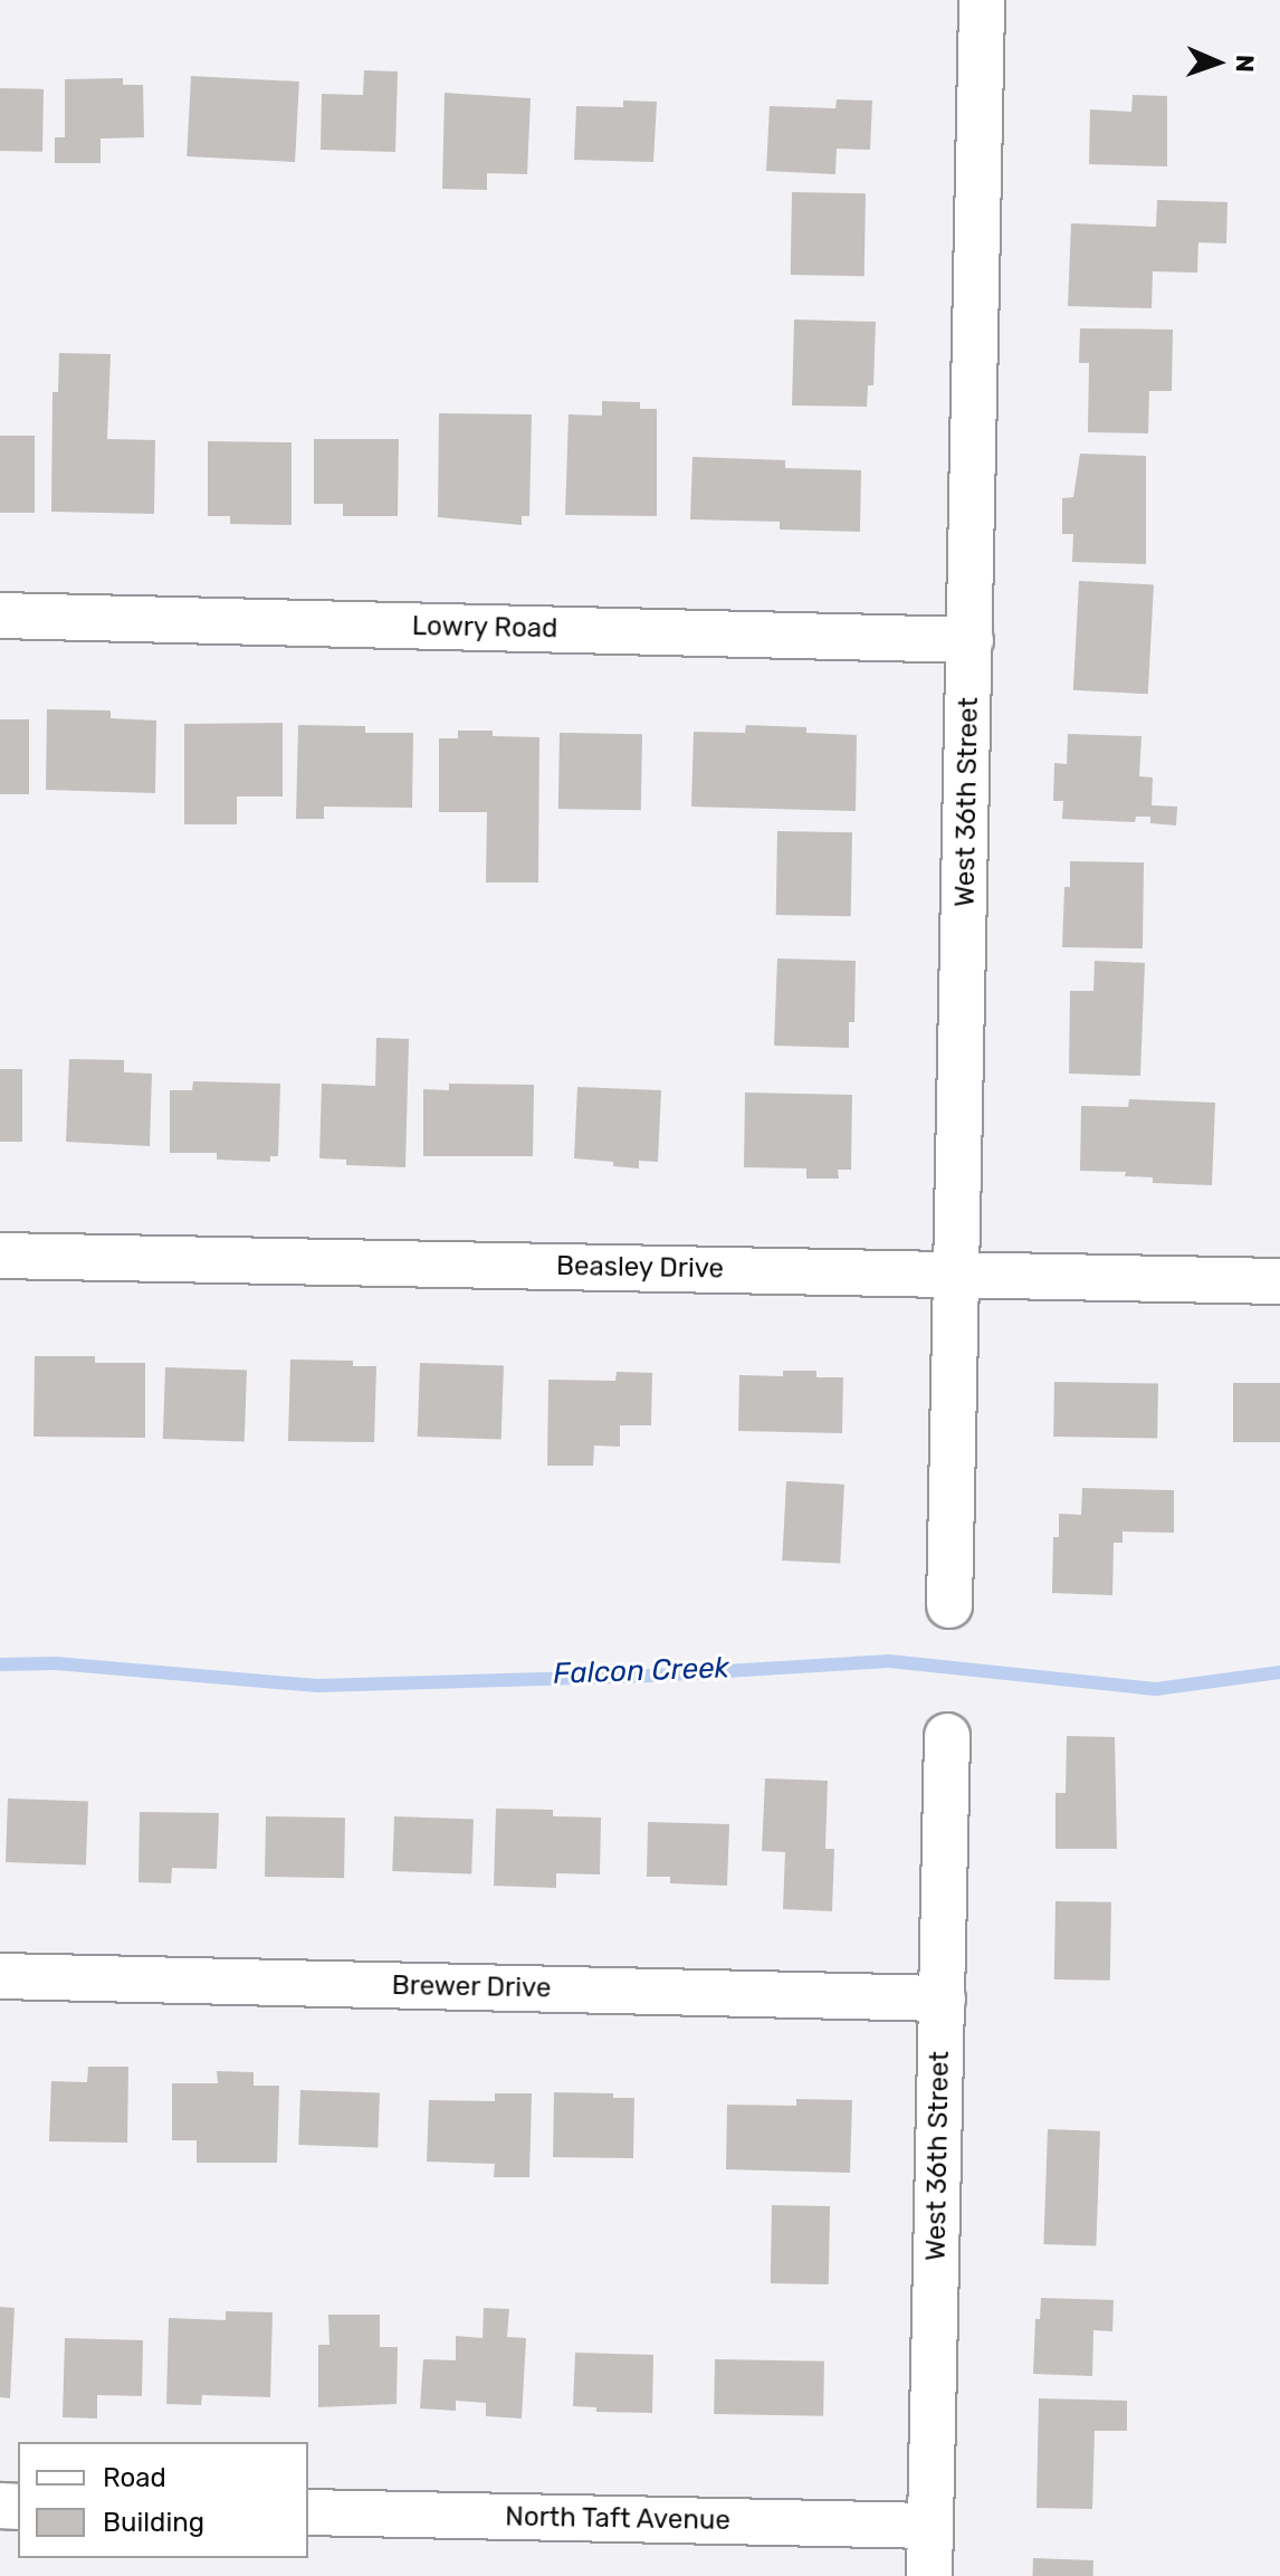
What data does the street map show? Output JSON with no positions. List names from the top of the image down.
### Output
{
  "streets": {
    "street": [
      "Lowry Road",
      "West 36th Street",
      "Beasley Drive",
      "Brewer Drive",
      "North Taft Avenue"
    ]
  },
  "crossings": [
    ["Lowry Road", "West 36th Street"],
    ["West 36th Street", "Beasley Drive"],
    ["West 36th Street", "Brewer Drive"],
    ["West 36th Street", "North Taft Avenue"]
  ],
  "water": ["Falcon Creek"],
  "legend": ["Road", "Building"],
  "north": "right"
}
